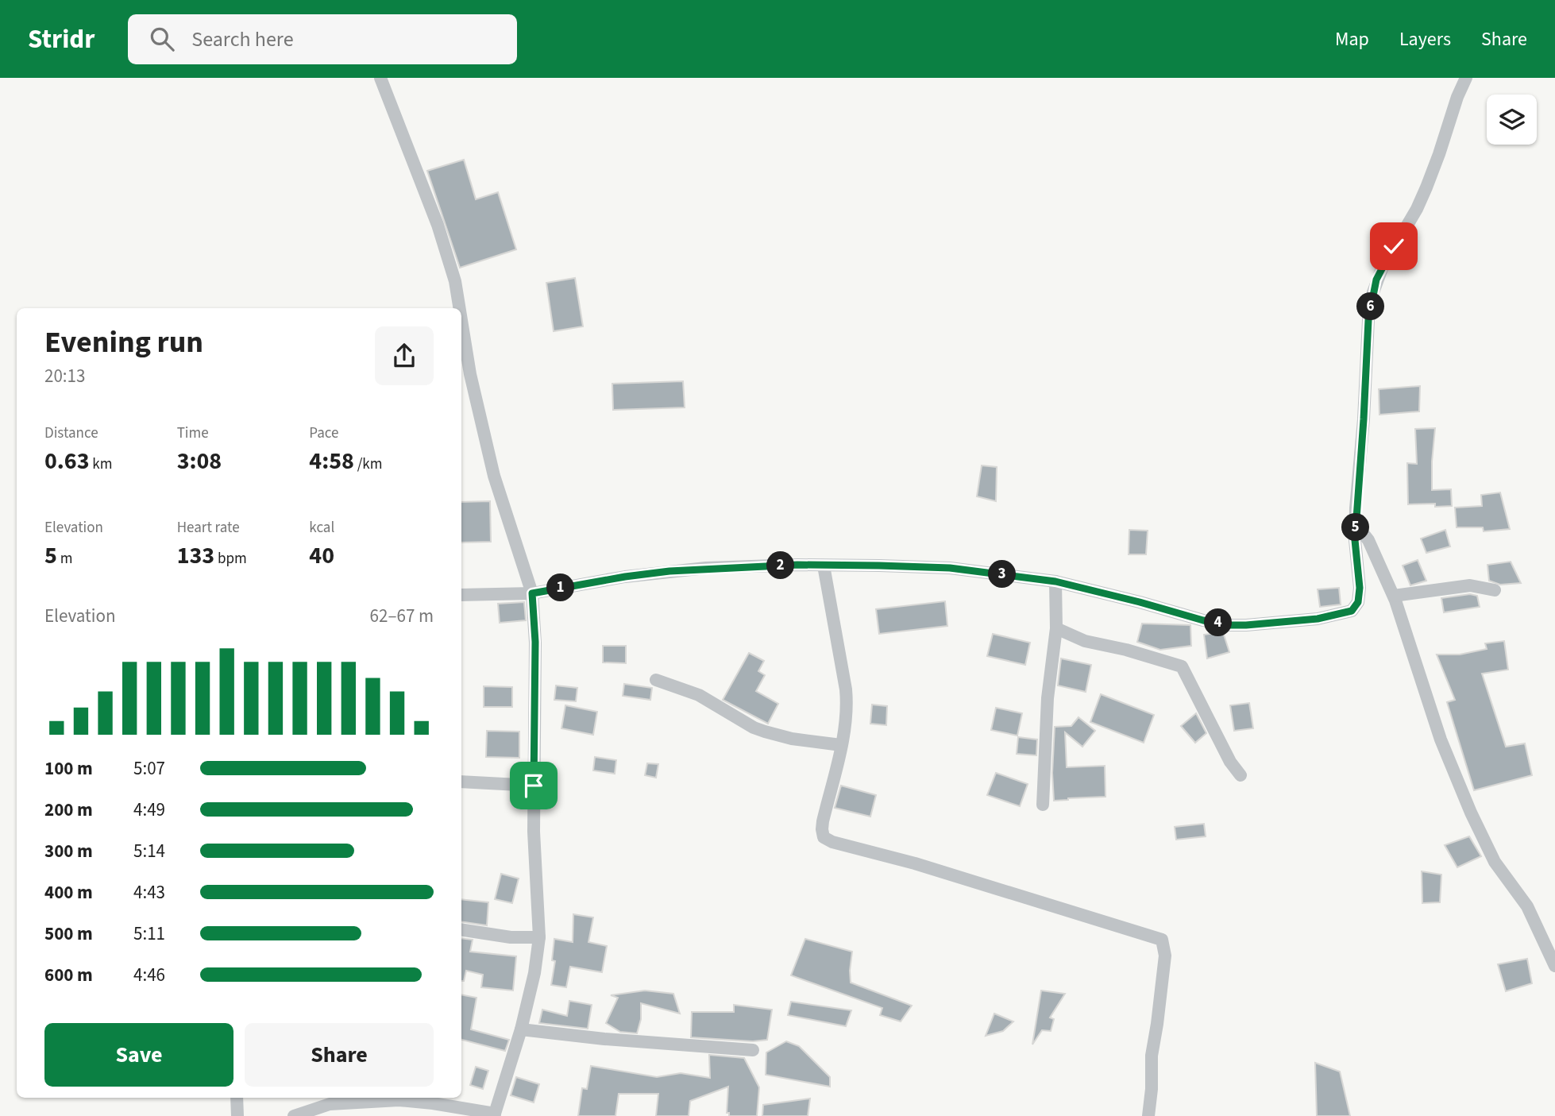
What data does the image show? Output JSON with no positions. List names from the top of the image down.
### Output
{
  "page": {
    "header": "Stridr",
    "search": "Search here",
    "nav": ["Map", "Layers", "Share"],
    "pins": [
      "6",
      "5",
      "2",
      "3",
      "1",
      "4"
    ],
    "heading": ["Evening run", "20:13"],
    "stats": [
      ["Distance", "0.63 km"],
      ["Time", "3:08"],
      ["Pace", "4:58 /km"],
      ["Elevation", "5 m"],
      ["Heart rate", "133 bpm"],
      ["kcal", "40"]
    ],
    "chart": ["Elevation", "62–67 m"],
    "list": [
      {
        "name": "100 m",
        "note": "5:07"
      },
      {
        "name": "200 m",
        "note": "4:49"
      },
      {
        "name": "300 m",
        "note": "5:14"
      },
      {
        "name": "400 m",
        "note": "4:43"
      },
      {
        "name": "500 m",
        "note": "5:11"
      },
      {
        "name": "600 m",
        "note": "4:46"
      }
    ],
    "buttons": ["Save", "Share"]
  }
}
